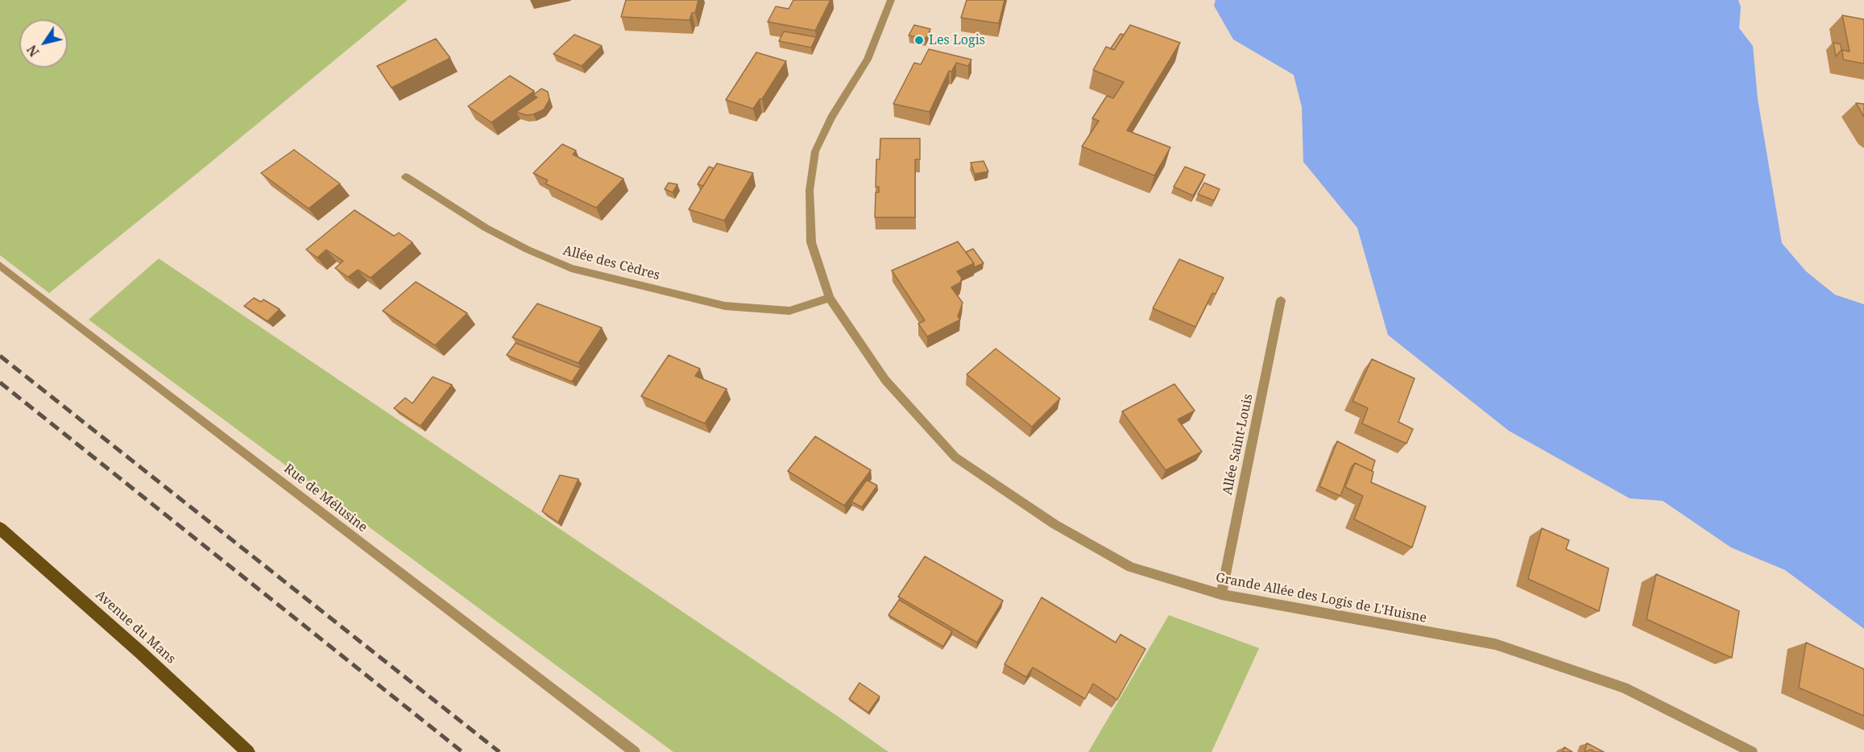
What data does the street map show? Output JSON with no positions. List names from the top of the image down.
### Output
{
  "streets": {
    "main road": ["Avenue du Mans"],
    "street": [
      "Allée des Cèdres",
      "Allée Saint-Louis",
      "Rue de Mélusine",
      "Grande Allée des Logis de L'Huisne"
    ]
  },
  "crossings": [
    ["Allée des Cèdres", "Grande Allée des Logis de L'Huisne"],
    ["Allée Saint-Louis", "Grande Allée des Logis de L'Huisne"]
  ],
  "places": ["Les Logis"],
  "north": "bottom left"
}
